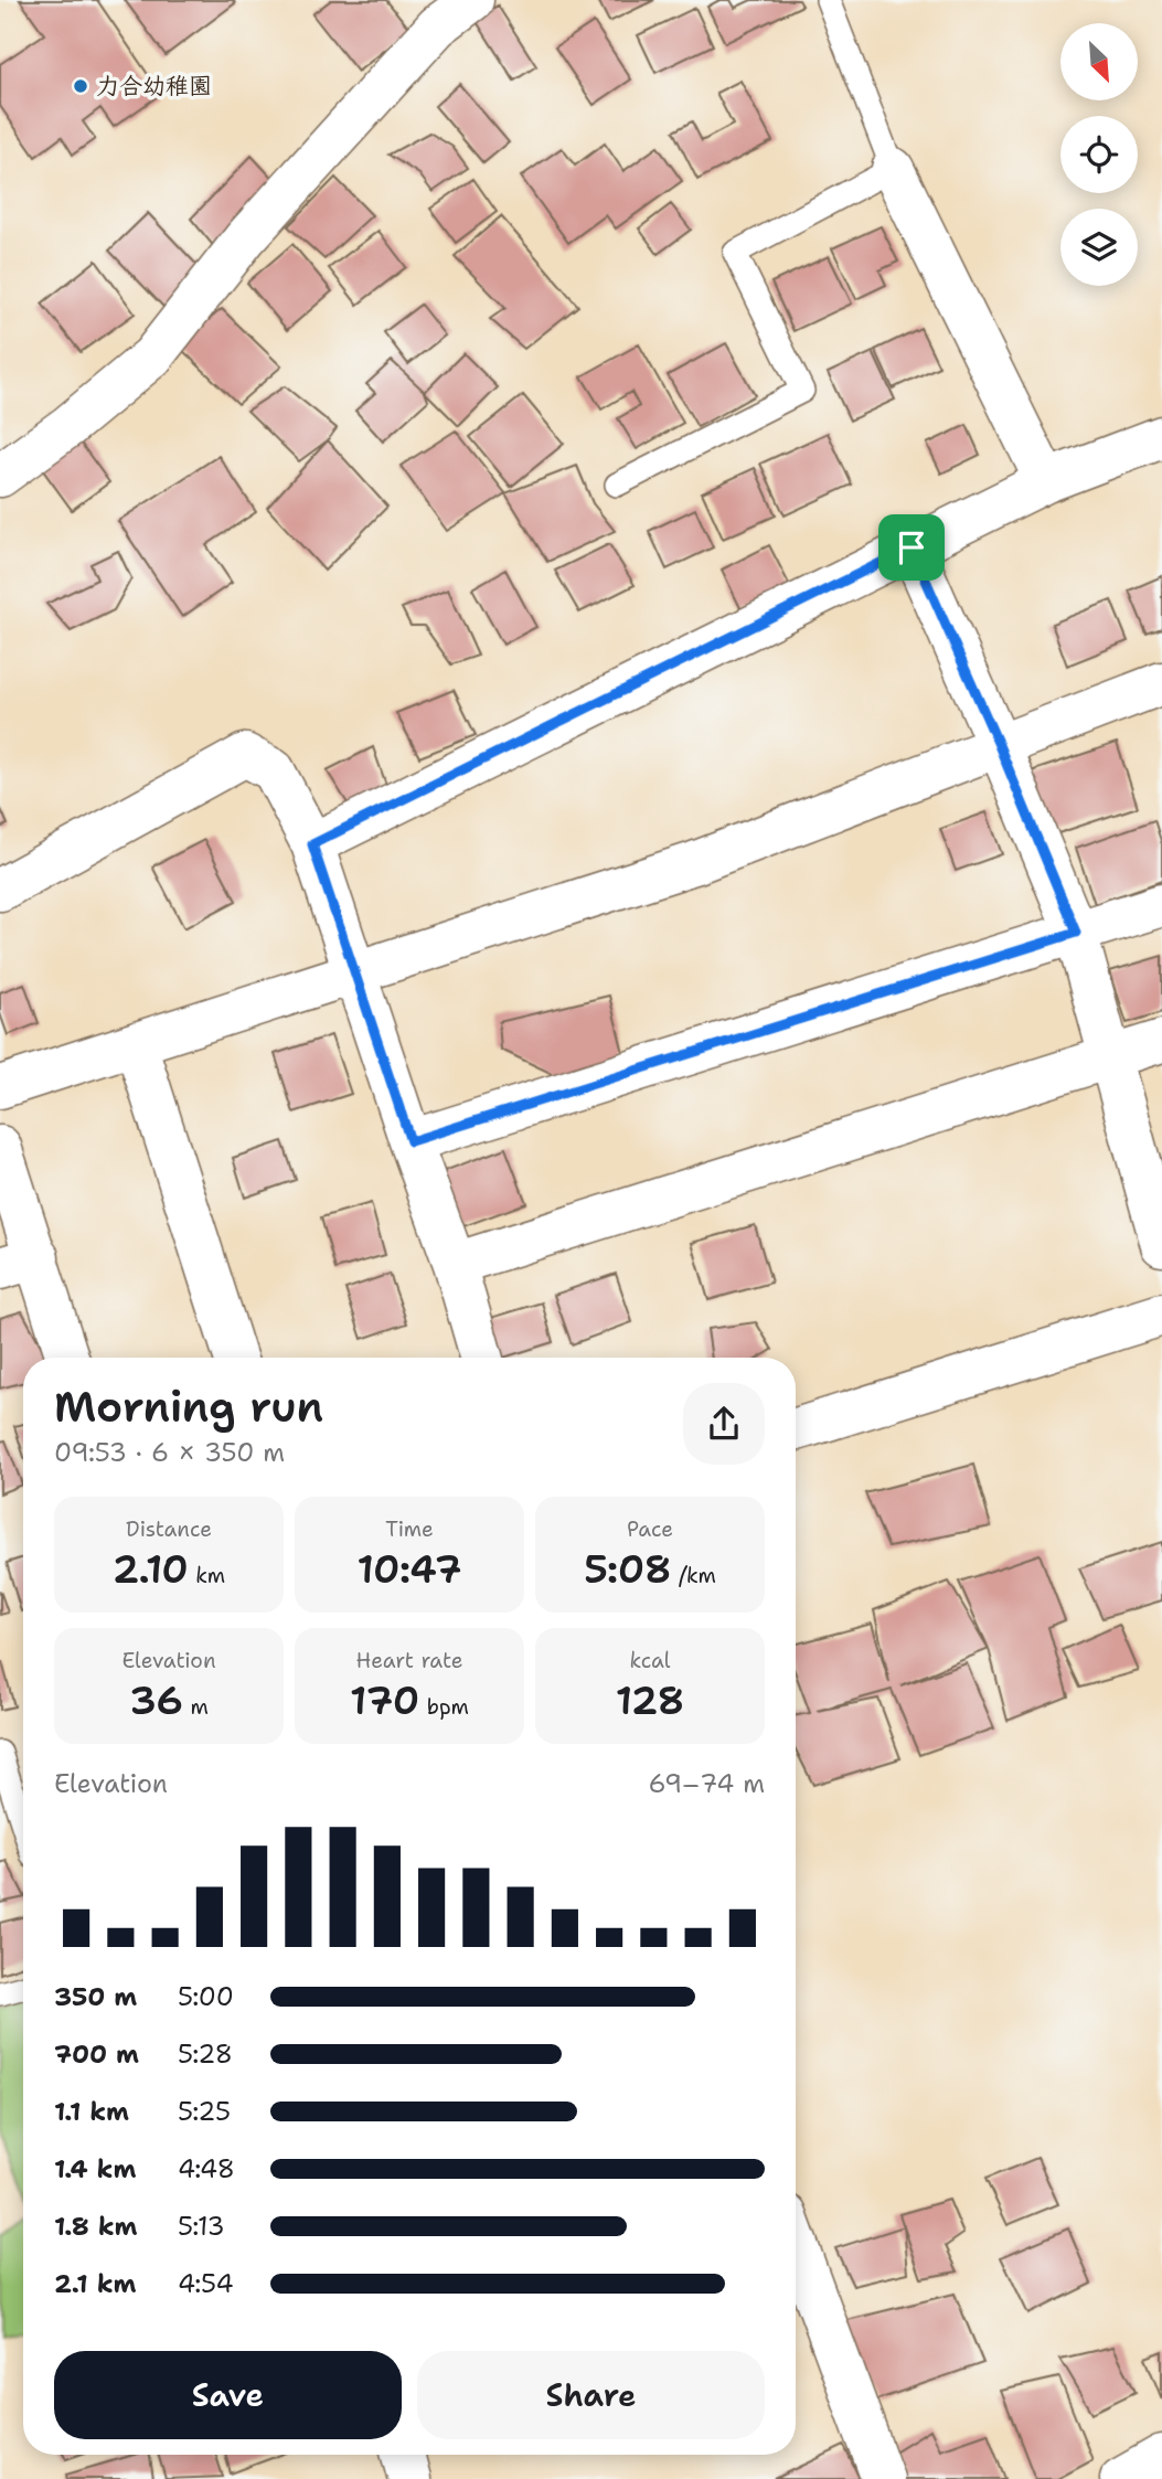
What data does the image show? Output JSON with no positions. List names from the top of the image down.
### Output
{
  "places": ["力合幼稚園"],
  "north": "bottom right",
  "page": {
    "heading": ["Morning run", "09:53 · 6 × 350 m"],
    "stats": [
      ["Distance", "2.10 km"],
      ["Time", "10:47"],
      ["Pace", "5:08 /km"],
      ["Elevation", "36 m"],
      ["Heart rate", "170 bpm"],
      ["kcal", "128"]
    ],
    "chart": ["Elevation", "69–74 m"],
    "list": [
      {
        "name": "350 m",
        "note": "5:00"
      },
      {
        "name": "700 m",
        "note": "5:28"
      },
      {
        "name": "1.1 km",
        "note": "5:25"
      },
      {
        "name": "1.4 km",
        "note": "4:48"
      },
      {
        "name": "1.8 km",
        "note": "5:13"
      },
      {
        "name": "2.1 km",
        "note": "4:54"
      }
    ],
    "buttons": ["Save", "Share"]
  }
}
